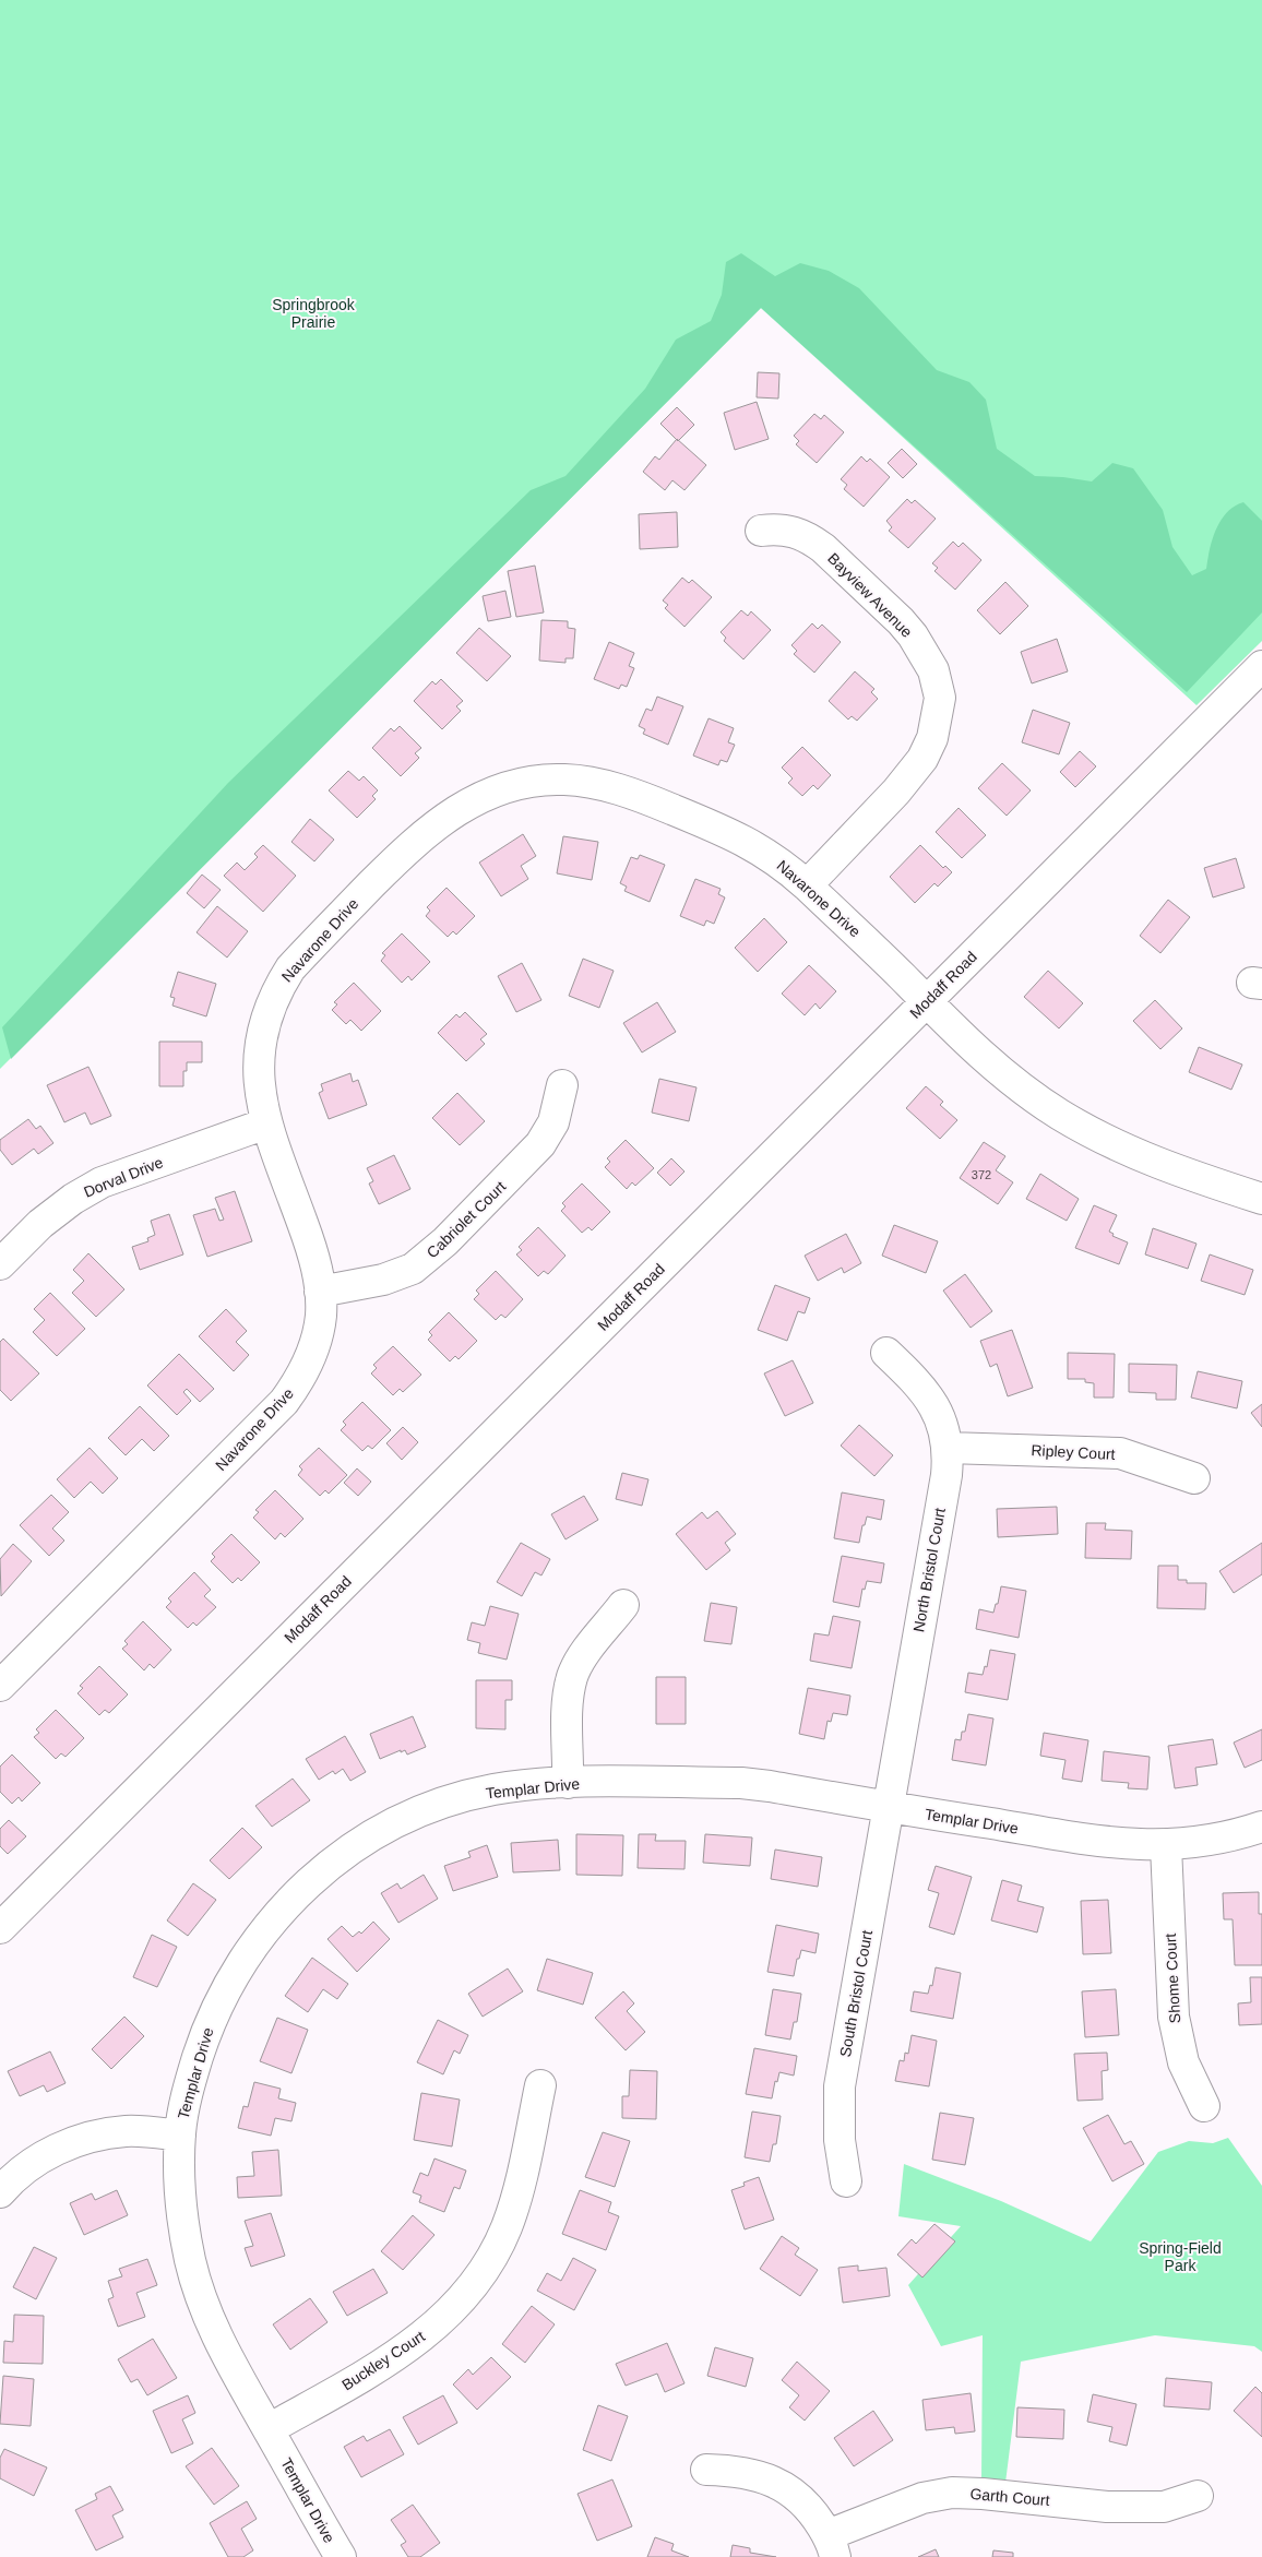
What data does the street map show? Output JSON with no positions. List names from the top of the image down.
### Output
{
  "streets": {
    "street": [
      "Bayview Avenue",
      "Navarone Drive",
      "Modaff Road",
      "Dorval Drive",
      "Cabriolet Court",
      "Ripley Court",
      "North Bristol Court",
      "Templar Drive",
      "Shome Court",
      "South Bristol Court",
      "Buckley Court",
      "Garth Court"
    ]
  },
  "crossings": [
    ["Bayview Avenue", "Navarone Drive"],
    ["Navarone Drive", "Modaff Road"],
    ["Navarone Drive", "Dorval Drive"],
    ["Navarone Drive", "Cabriolet Court"],
    ["Ripley Court", "North Bristol Court"],
    ["North Bristol Court", "Templar Drive"],
    ["North Bristol Court", "South Bristol Court"],
    ["Templar Drive", "Shome Court"],
    ["Templar Drive", "South Bristol Court"],
    ["Templar Drive", "Buckley Court"]
  ],
  "parks": ["Springbrook Prairie", "Spring-Field Park"],
  "house_numbers": ["372"]
}
